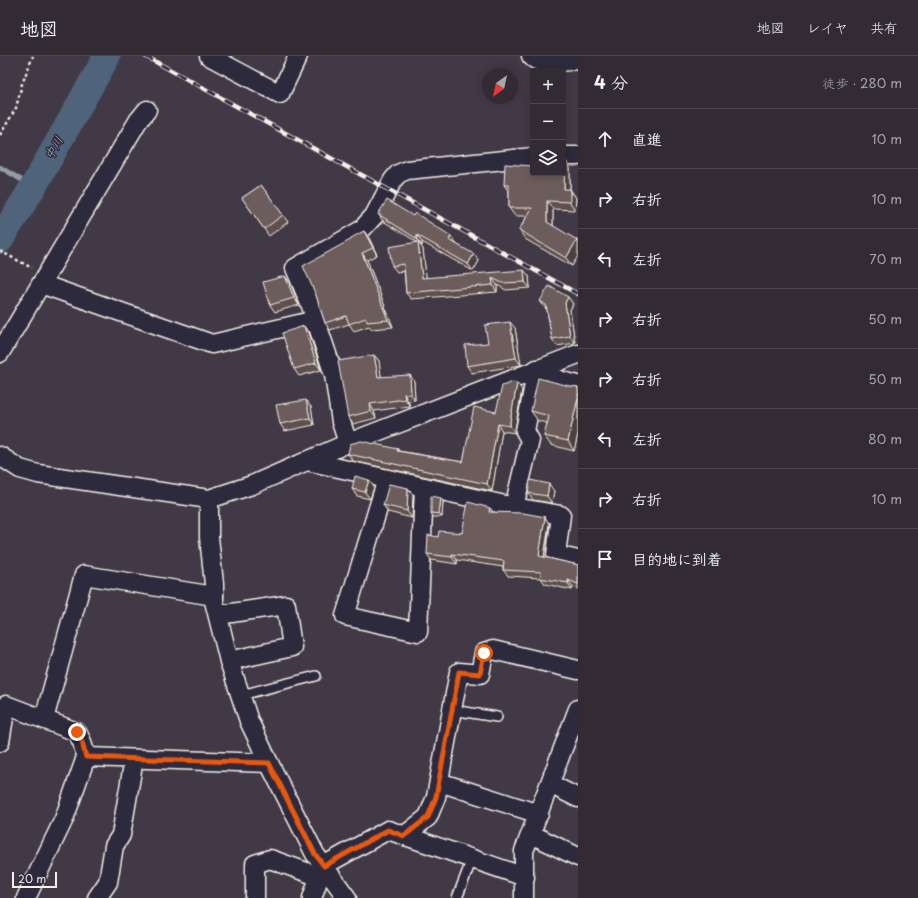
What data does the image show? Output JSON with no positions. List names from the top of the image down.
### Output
{
  "water": ["中川"],
  "scale_bar": "20 m",
  "north": "bottom left",
  "page": {
    "header": "地図",
    "nav": ["地図", "レイヤ", "共有"],
    "heading": ["4 分", "徒歩 · 280 m"],
    "map_buttons": ["+", "−"],
    "list": [
      ["直進", "10 m"],
      ["右折", "10 m"],
      ["左折", "70 m"],
      ["右折", "50 m"],
      ["右折", "50 m"],
      ["左折", "80 m"],
      ["右折", "10 m"],
      "目的地に到着"
    ],
    "scale": "20 m"
  }
}
